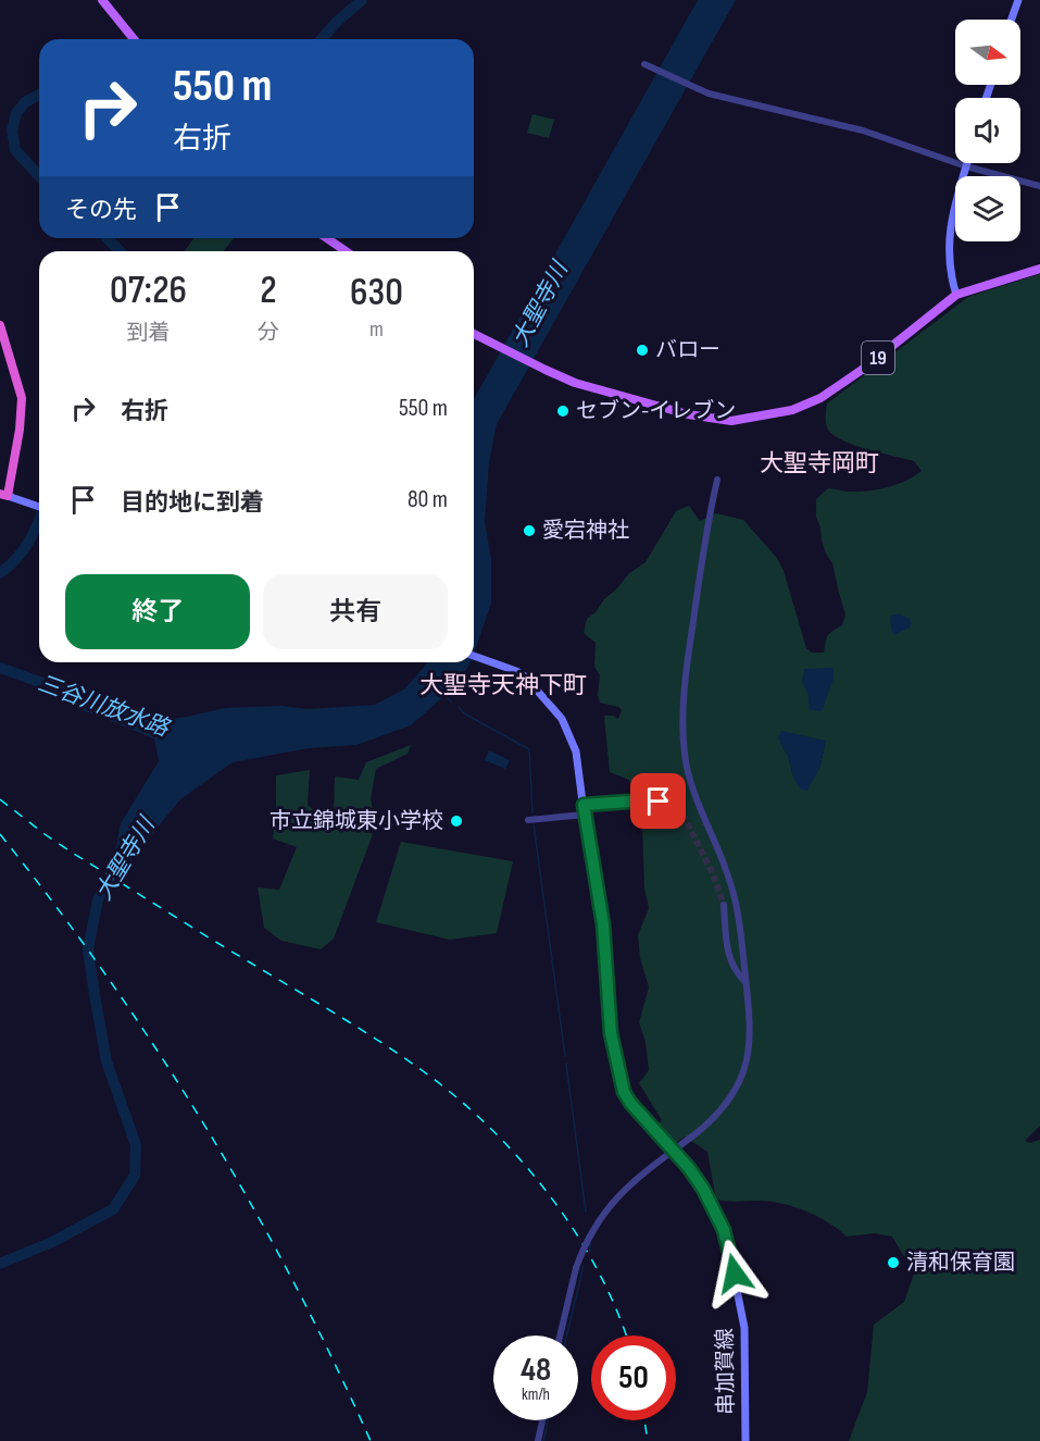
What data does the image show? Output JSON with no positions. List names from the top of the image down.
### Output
{
  "streets": {
    "main road": ["19", "串加賀線"]
  },
  "districts": ["大聖寺岡町", "大聖寺天神下町"],
  "water": ["大聖寺川", "三谷川放水路"],
  "places": [
    "バロー",
    "セブン-イレブン",
    "愛宕神社",
    "市立錦城東小学校",
    "清和保育園"
  ],
  "north": "right",
  "page": {
    "turn": ["550 m", "右折"],
    "then": "その先",
    "eta": [
      "07:26",
      "到着",
      "2",
      "分",
      "630",
      "m"
    ],
    "list": [
      {
        "name": "右折",
        "value": "550 m"
      },
      {
        "name": "目的地に到着",
        "value": "80 m"
      }
    ],
    "buttons": ["終了", "共有"],
    "speed": "48 km/h",
    "limit": "50"
  }
}
